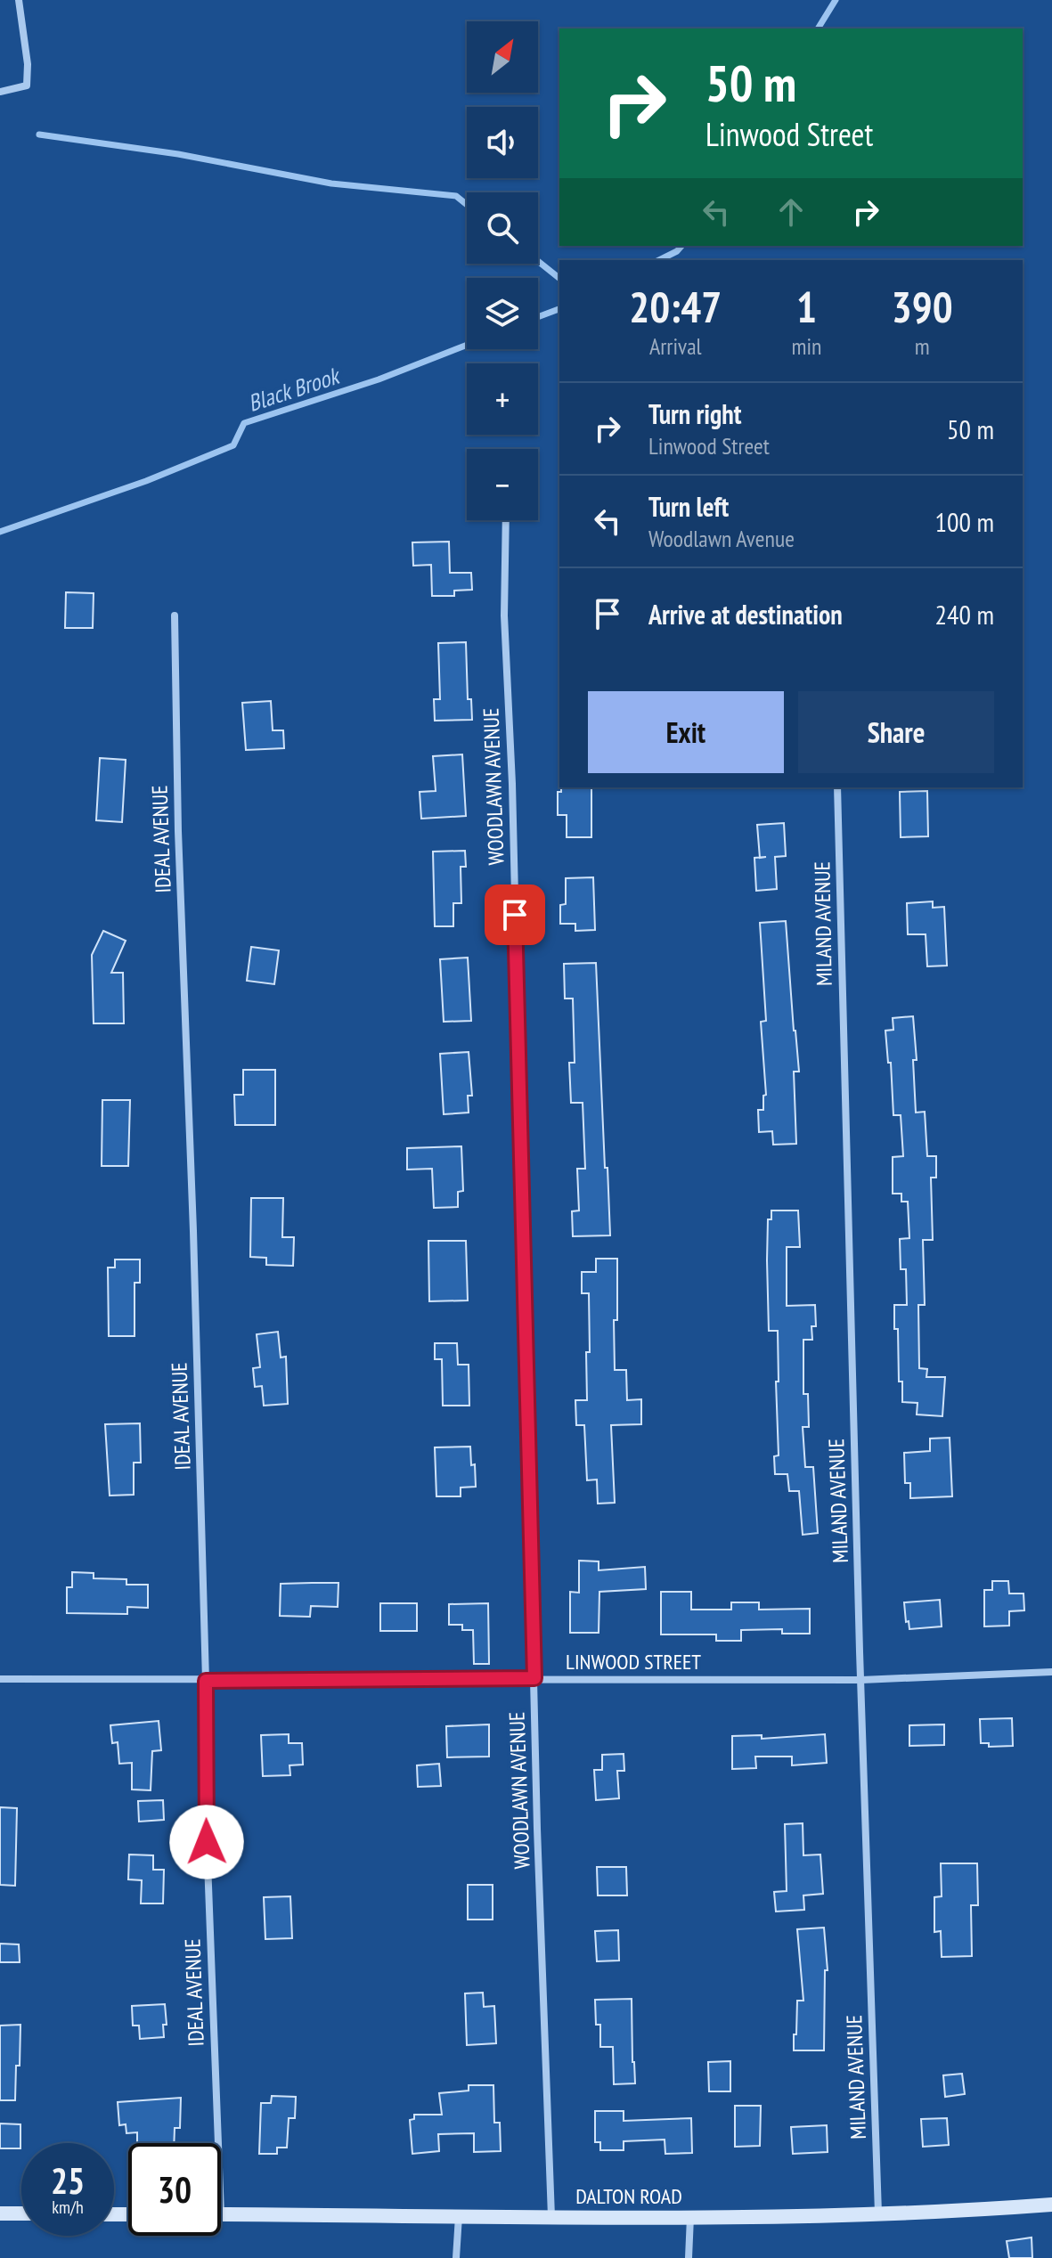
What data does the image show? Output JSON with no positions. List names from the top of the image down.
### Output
{
  "streets": {
    "street": [
      "WOODLAWN AVENUE",
      "IDEAL AVENUE",
      "MILAND AVENUE",
      "LINWOOD STREET",
      "DALTON ROAD"
    ]
  },
  "crossings": [
    ["WOODLAWN AVENUE", "LINWOOD STREET"],
    ["WOODLAWN AVENUE", "DALTON ROAD"],
    ["IDEAL AVENUE", "LINWOOD STREET"],
    ["MILAND AVENUE", "LINWOOD STREET"],
    ["MILAND AVENUE", "DALTON ROAD"]
  ],
  "water": ["Black Brook"],
  "north": "top right",
  "page": {
    "map_buttons": ["+", "−"],
    "turn": ["50 m", "Linwood Street"],
    "eta": [
      "20:47",
      "Arrival",
      "1",
      "min",
      "390",
      "m"
    ],
    "list": [
      {
        "name": "Turn right",
        "note": "Linwood Street",
        "value": "50 m"
      },
      {
        "name": "Turn left",
        "note": "Woodlawn Avenue",
        "value": "100 m"
      },
      {
        "name": "Arrive at destination",
        "value": "240 m"
      }
    ],
    "buttons": ["Exit", "Share"],
    "speed": "25 km/h",
    "limit": "30"
  }
}
